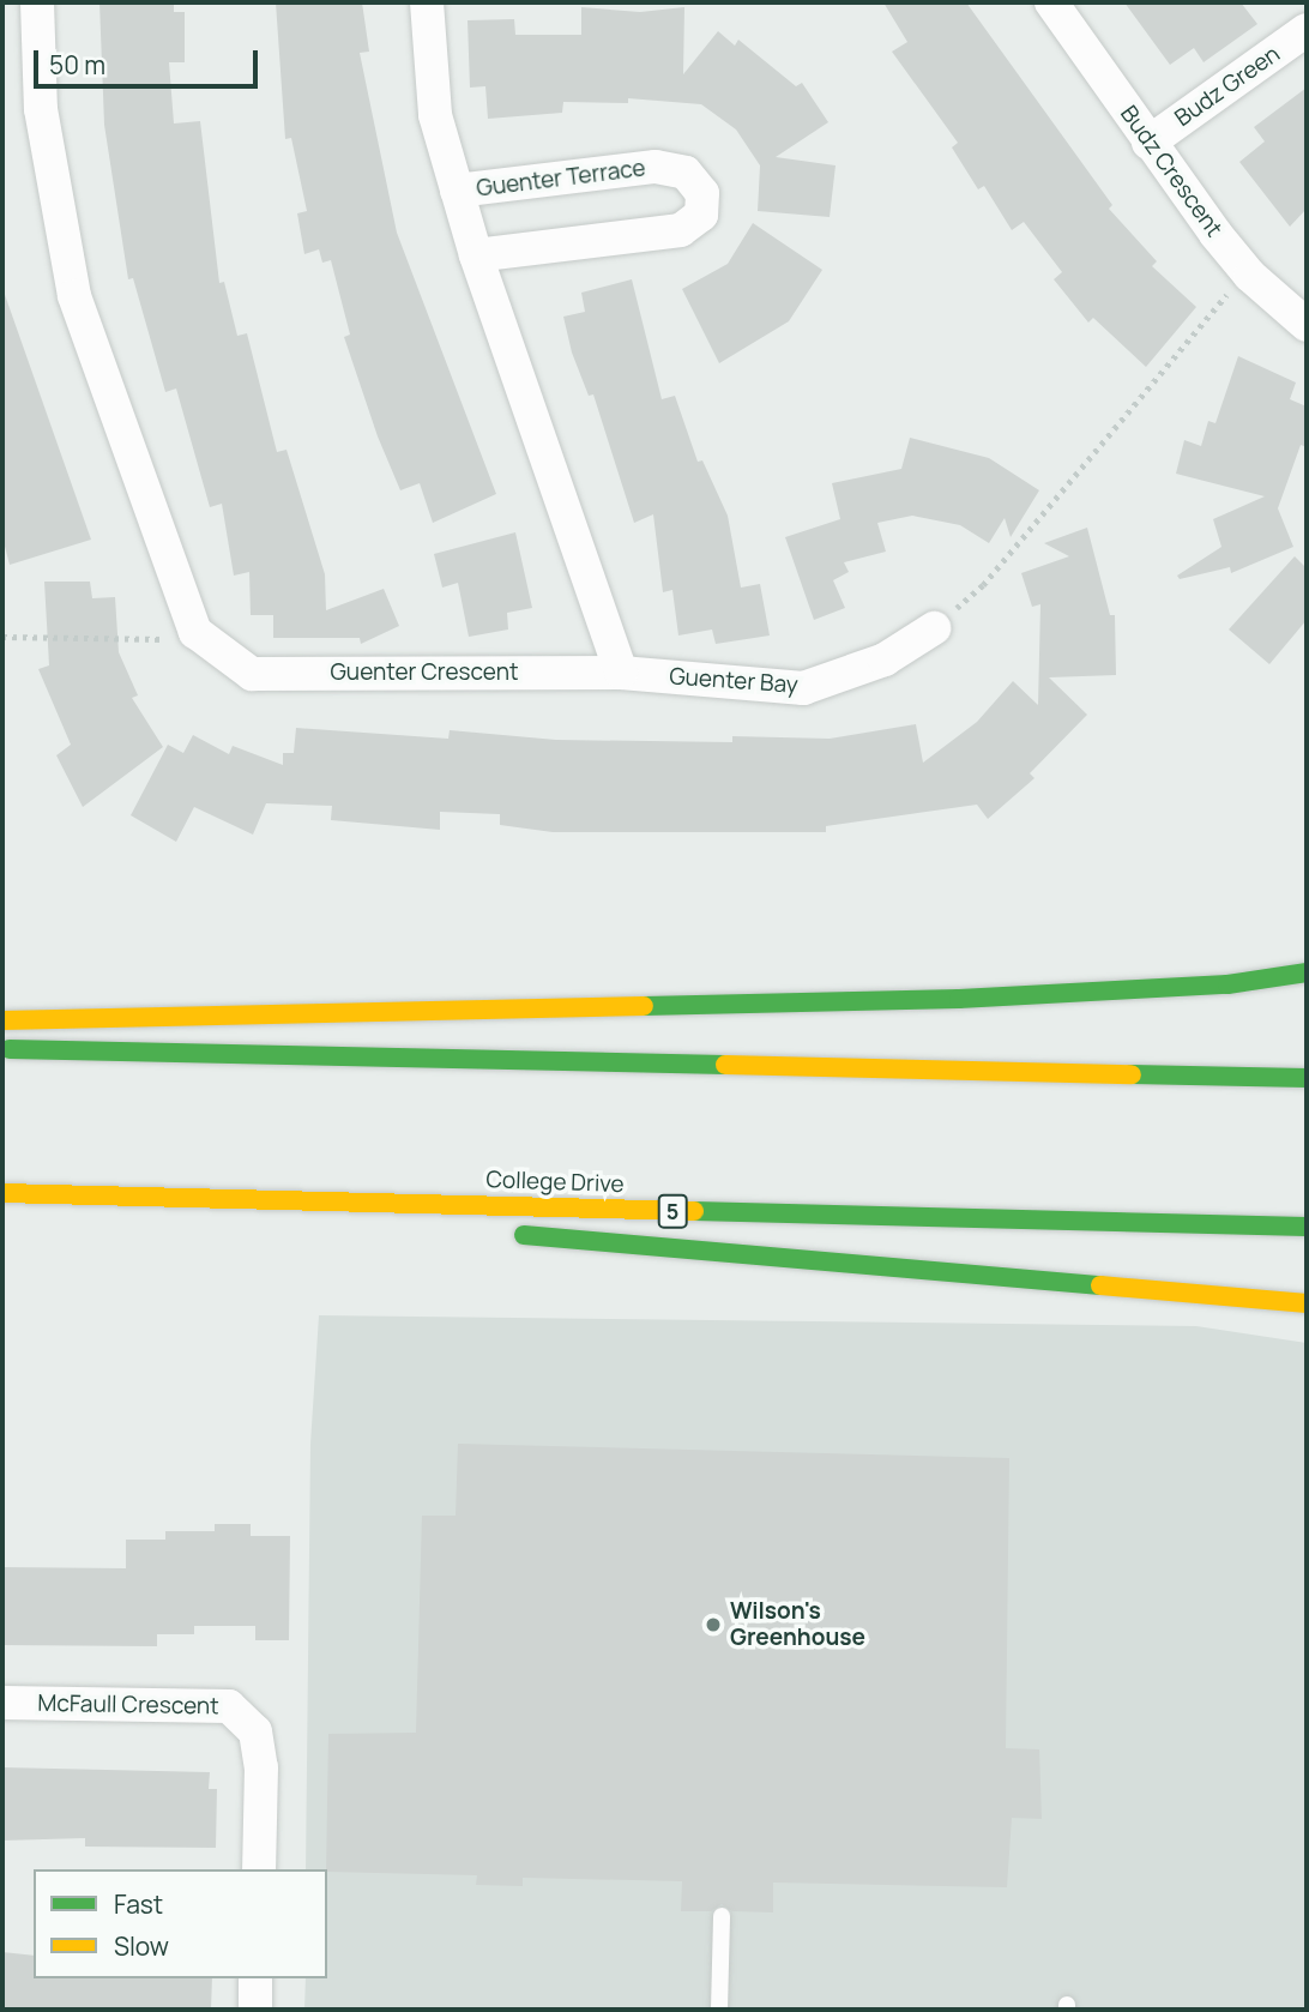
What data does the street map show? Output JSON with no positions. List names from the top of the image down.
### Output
{
  "streets": {
    "highway": ["College Drive", "5"],
    "street": [
      "Budz Green",
      "Budz Crescent",
      "Guenter Terrace",
      "Guenter Crescent",
      "Guenter Bay",
      "McFaull Crescent"
    ]
  },
  "crossings": [
    ["Budz Green", "Budz Crescent"],
    ["Guenter Crescent", "Guenter Bay"]
  ],
  "places": ["Wilson's Greenhouse"],
  "legend": ["Fast", "Slow"],
  "scale_bar": "50 m"
}
